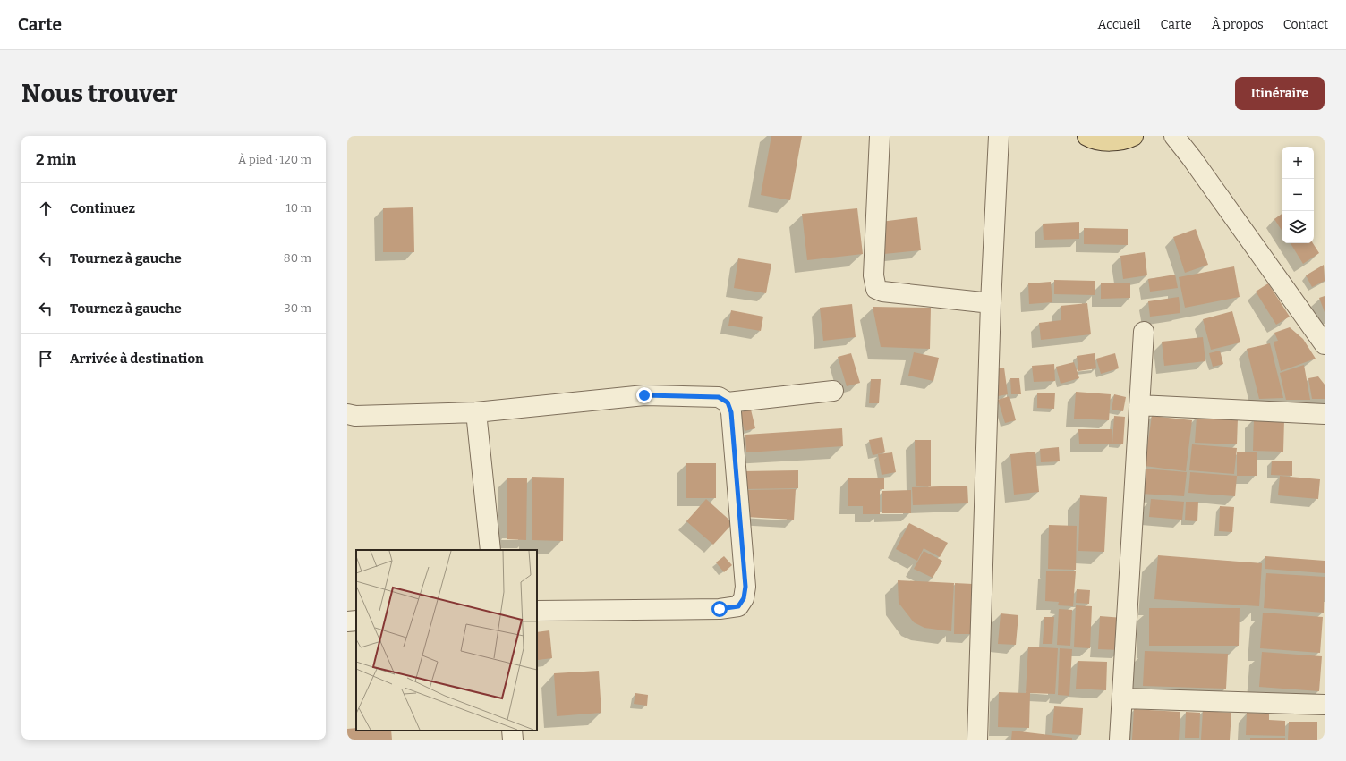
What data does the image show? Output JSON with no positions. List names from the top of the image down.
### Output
{
  "page": {
    "header": "Carte",
    "nav": [
      "Accueil",
      "Carte",
      "À propos",
      "Contact"
    ],
    "buttons": "Itinéraire",
    "title": "Nous trouver",
    "heading": ["2 min", "À pied · 120 m"],
    "map_buttons": ["+", "−"],
    "list": [
      ["Continuez", "10 m"],
      ["Tournez à gauche", "80 m"],
      ["Tournez à gauche", "30 m"],
      "Arrivée à destination"
    ]
  }
}
